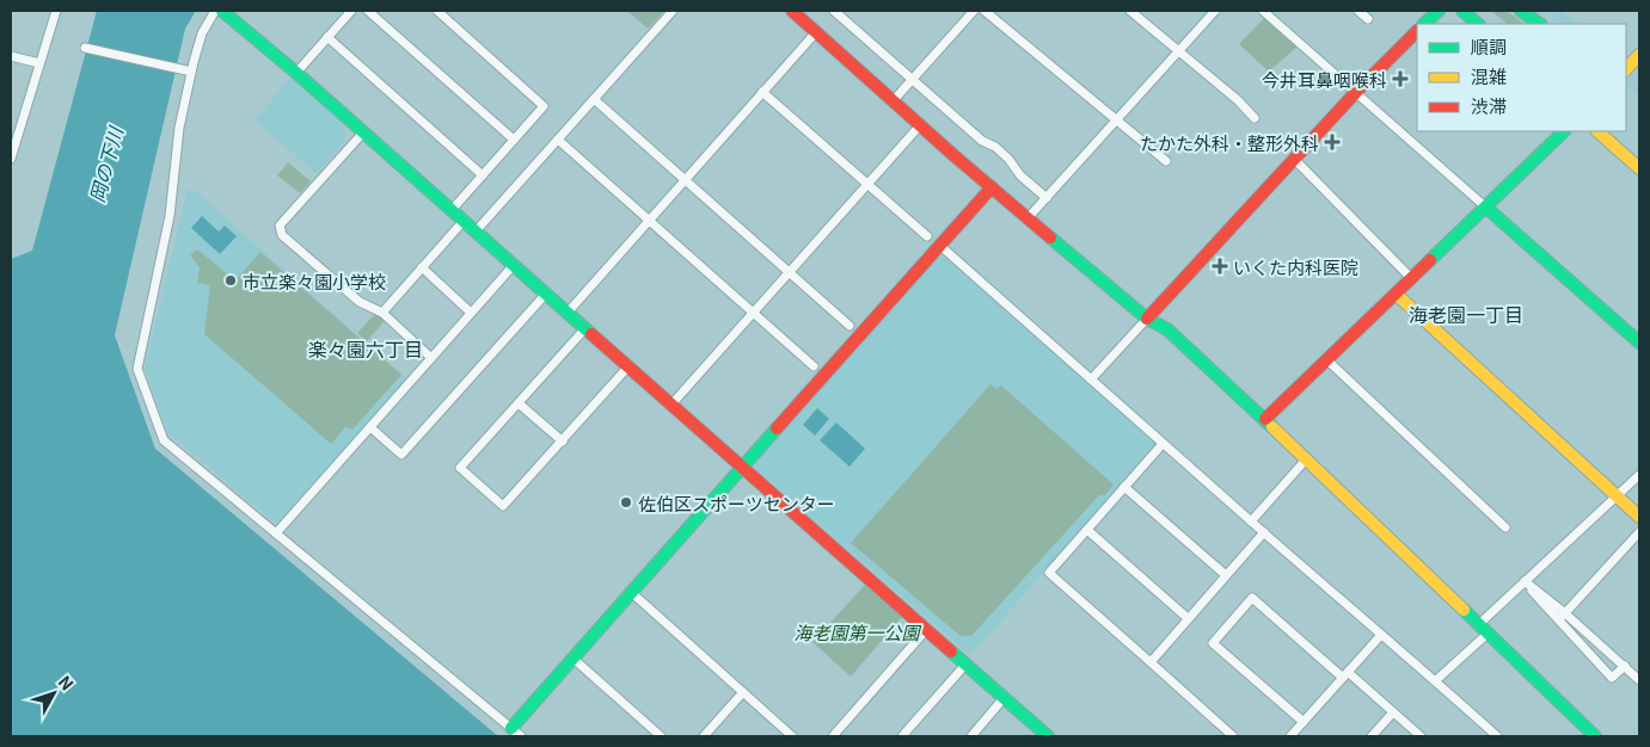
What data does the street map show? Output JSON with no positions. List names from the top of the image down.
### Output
{
  "districts": ["海老園一丁目", "楽々園六丁目"],
  "water": ["岡の下川"],
  "parks": ["海老園第一公園"],
  "places": {
    "health": ["今井耳鼻咽喉科", "たかた外科・整形外科", "いくた内科医院"],
    "other": ["市立楽々園小学校", "佐伯区スポーツセンター"]
  },
  "legend": ["順調", "混雑", "渋滞"],
  "north": "top right"
}
